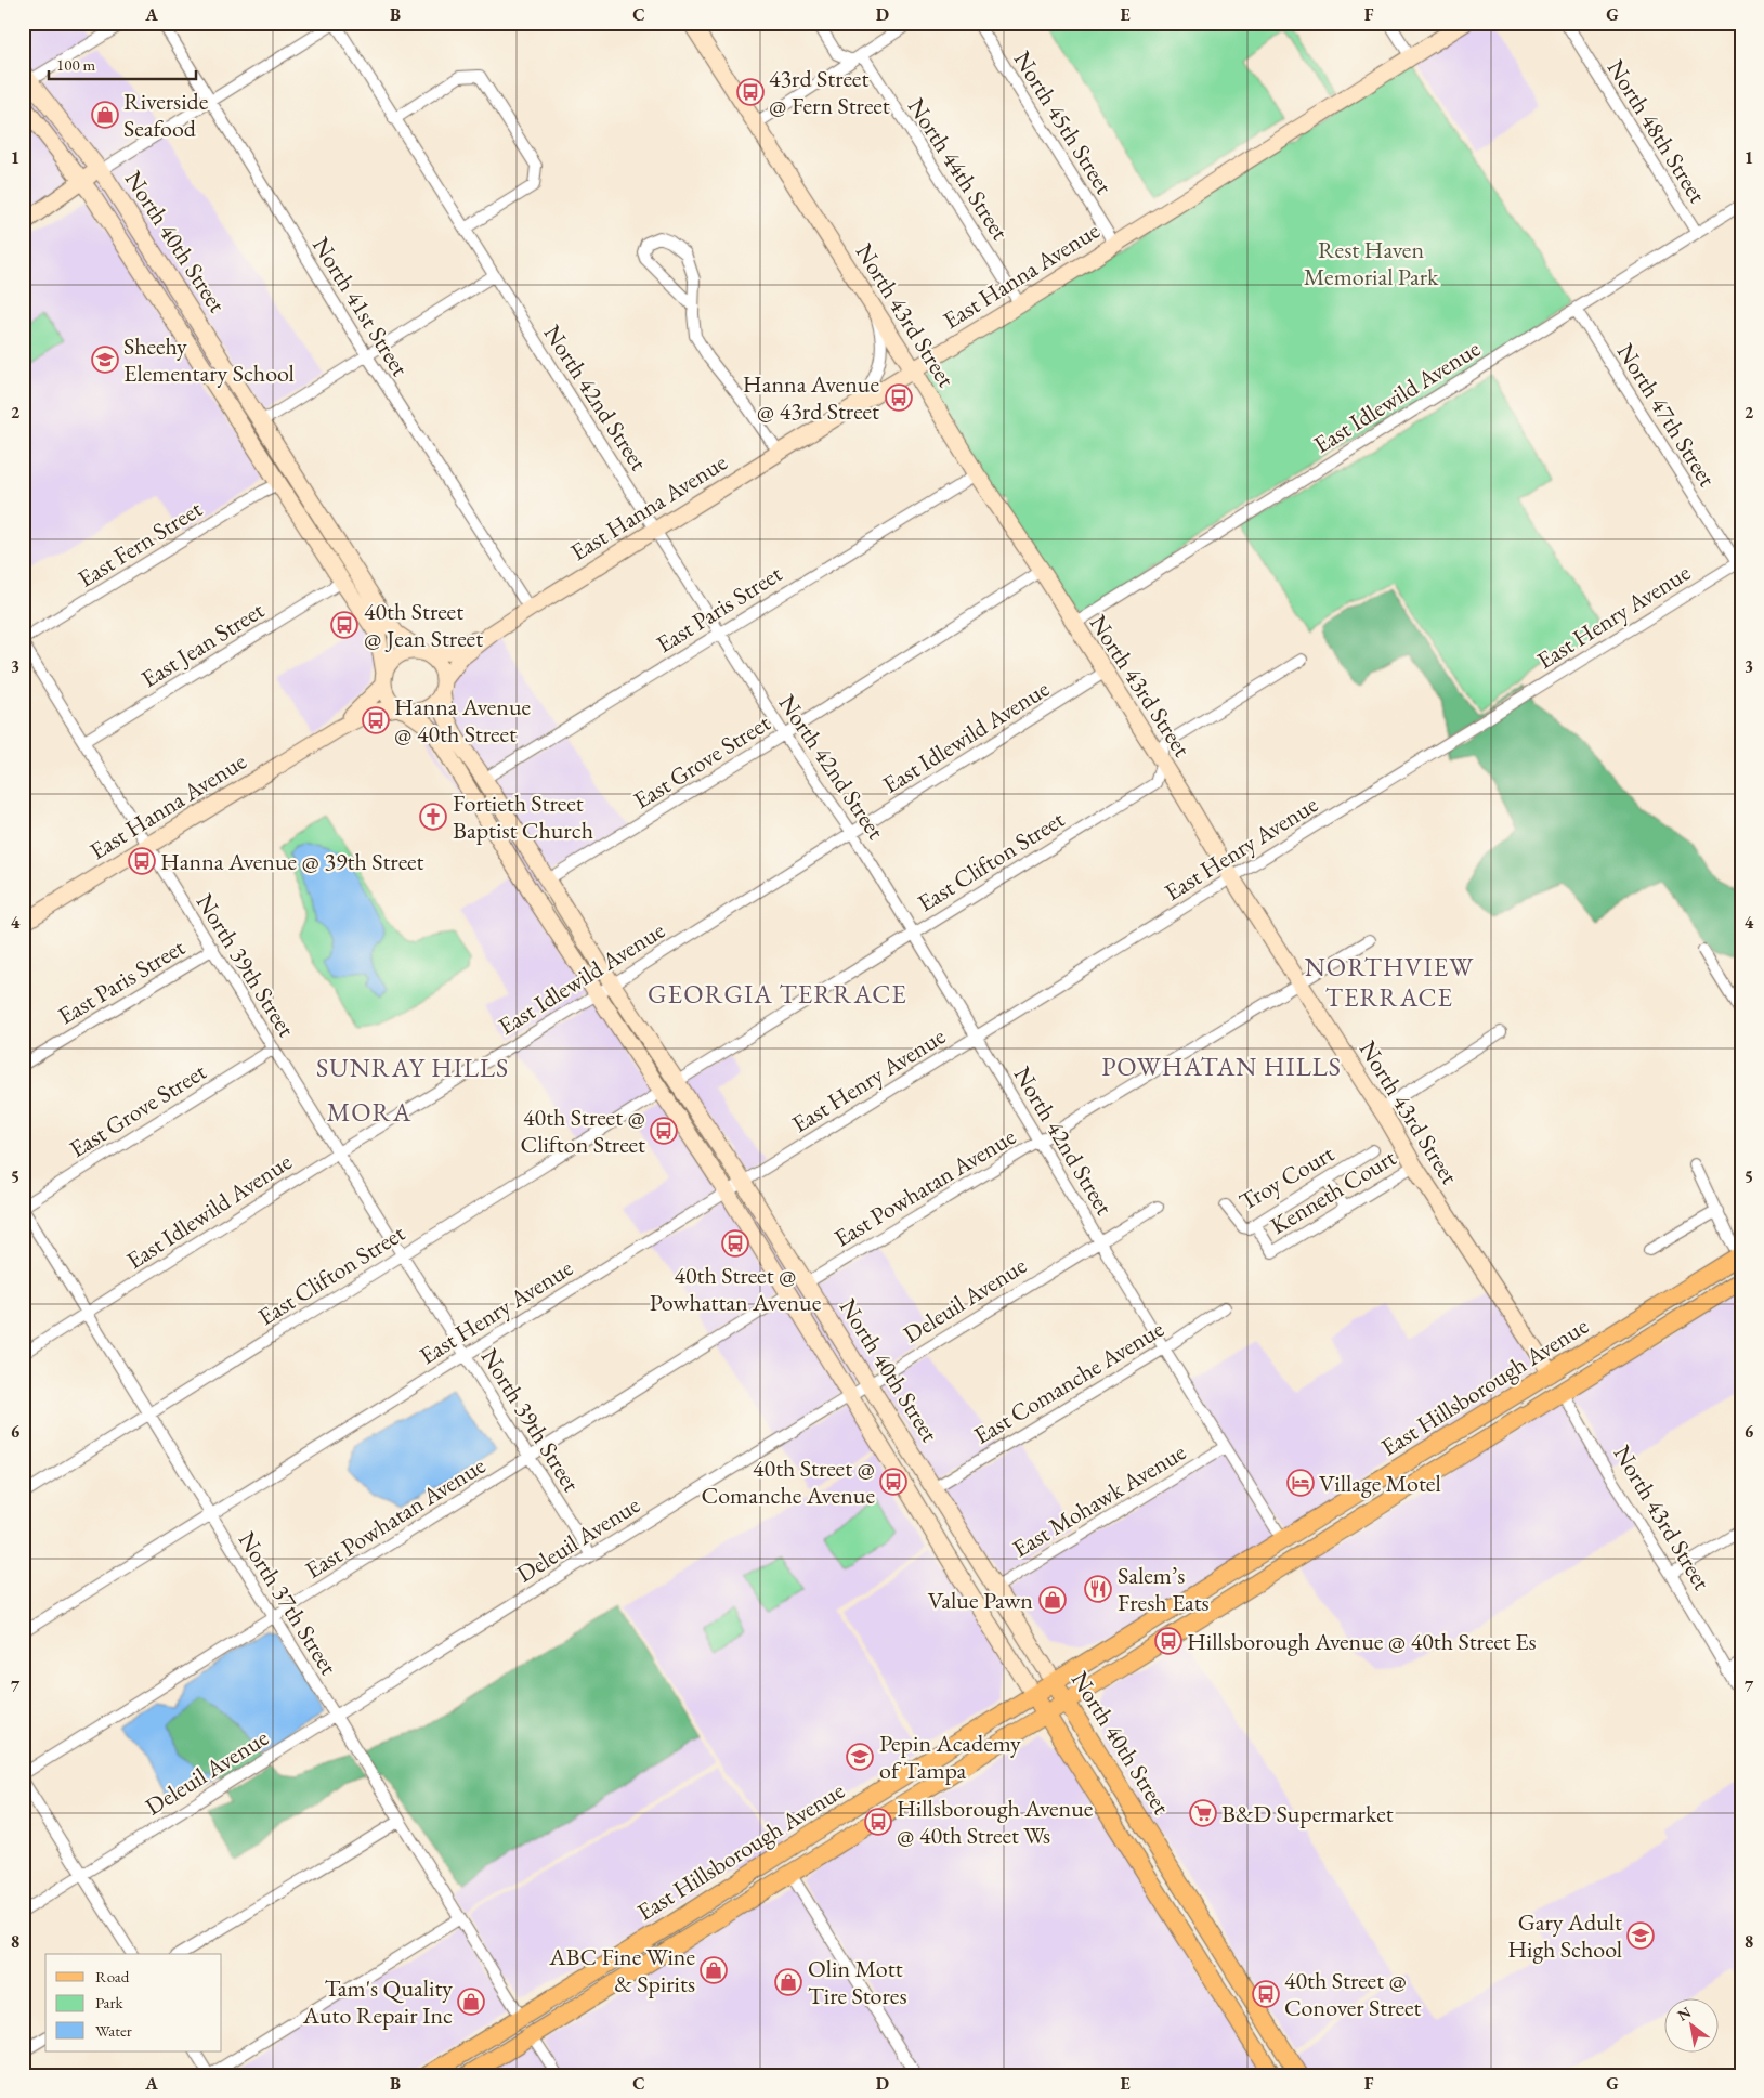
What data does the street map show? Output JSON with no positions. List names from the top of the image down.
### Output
{
  "streets": {
    "main road": [
      "North 40th Street",
      "East Hanna Avenue",
      "North 43rd Street",
      "East Hillsborough Avenue"
    ],
    "street": [
      "North 45th Street",
      "North 48th Street",
      "North 44th Street",
      "North 41st Street",
      "East Idlewild Avenue",
      "North 42nd Street",
      "North 47th Street",
      "East Fern Street",
      "East Paris Street",
      "East Henry Avenue",
      "East Jean Street",
      "East Grove Street",
      "East Clifton Street",
      "North 39th Street",
      "Troy Court",
      "East Powhatan Avenue",
      "Kenneth Court",
      "Deleuil Avenue",
      "East Comanche Avenue",
      "East Mohawk Avenue",
      "North 37th Street"
    ]
  },
  "crossings": [
    ["North 45th Street", "East Hanna Avenue"],
    ["North 48th Street", "East Idlewild Avenue"],
    ["North 44th Street", "East Hanna Avenue"],
    ["North 40th Street", "East Hanna Avenue"],
    ["North 40th Street", "East Idlewild Avenue"],
    ["North 40th Street", "East Fern Street"],
    ["North 40th Street", "East Paris Street"],
    ["North 40th Street", "East Henry Avenue"],
    ["North 40th Street", "East Jean Street"],
    ["North 40th Street", "East Grove Street"],
    ["North 40th Street", "East Clifton Street"],
    ["North 40th Street", "East Powhatan Avenue"],
    ["North 40th Street", "Deleuil Avenue"],
    ["North 40th Street", "East Comanche Avenue"],
    ["North 40th Street", "East Hillsborough Avenue"],
    ["North 40th Street", "East Mohawk Avenue"],
    ["East Hanna Avenue", "North 41st Street"],
    ["East Hanna Avenue", "North 43rd Street"],
    ["East Hanna Avenue", "North 42nd Street"],
    ["East Hanna Avenue", "North 39th Street"],
    ["North 43rd Street", "East Idlewild Avenue"],
    ["North 43rd Street", "East Paris Street"],
    ["North 43rd Street", "East Henry Avenue"],
    ["North 43rd Street", "East Grove Street"],
    ["North 43rd Street", "East Clifton Street"],
    ["North 43rd Street", "East Powhatan Avenue"],
    ["North 43rd Street", "Kenneth Court"],
    ["North 43rd Street", "East Hillsborough Avenue"],
    ["East Idlewild Avenue", "North 42nd Street"],
    ["East Idlewild Avenue", "North 47th Street"],
    ["East Idlewild Avenue", "North 39th Street"],
    ["East Idlewild Avenue", "North 37th Street"],
    ["North 42nd Street", "East Paris Street"],
    ["North 42nd Street", "East Henry Avenue"],
    ["North 42nd Street", "East Grove Street"],
    ["North 42nd Street", "East Clifton Street"],
    ["North 42nd Street", "East Powhatan Avenue"],
    ["North 42nd Street", "Deleuil Avenue"],
    ["North 42nd Street", "East Comanche Avenue"],
    ["North 42nd Street", "East Hillsborough Avenue"],
    ["North 42nd Street", "East Mohawk Avenue"],
    ["North 47th Street", "East Henry Avenue"],
    ["East Paris Street", "North 39th Street"],
    ["East Henry Avenue", "North 39th Street"],
    ["East Henry Avenue", "North 37th Street"],
    ["East Jean Street", "North 39th Street"],
    ["East Grove Street", "North 39th Street"],
    ["East Grove Street", "North 37th Street"],
    ["East Clifton Street", "North 39th Street"],
    ["East Clifton Street", "North 37th Street"],
    ["North 39th Street", "East Powhatan Avenue"],
    ["North 39th Street", "Deleuil Avenue"],
    ["Troy Court", "Kenneth Court"],
    ["East Powhatan Avenue", "North 37th Street"],
    ["Deleuil Avenue", "North 37th Street"],
    ["East Hillsborough Avenue", "North 37th Street"]
  ],
  "districts": [
    "NORTHVIEW TERRACE",
    "GEORGIA TERRACE",
    "POWHATAN HILLS",
    "SUNRAY HILLS",
    "MORA"
  ],
  "parks": ["Rest Haven Memorial Park"],
  "places": {
    "bus stop": [
      "43rd Street @ Fern Street",
      "Hanna Avenue @ 43rd Street",
      "40th Street @ Jean Street",
      "Hanna Avenue @ 40th Street",
      "Hanna Avenue @ 39th Street",
      "40th Street @ Clifton Street",
      "40th Street @ Powhattan Avenue",
      "40th Street @ Comanche Avenue",
      "Hillsborough Avenue @ 40th Street Es",
      "Hillsborough Avenue @ 40th Street Ws",
      "40th Street @ Conover Street"
    ],
    "shop": [
      "Riverside Seafood",
      "Value Pawn",
      "ABC Fine Wine & Spirits",
      "Olin Mott Tire Stores",
      "Tam's Quality Auto Repair Inc"
    ],
    "school or university": ["Sheehy Elementary School", "Pepin Academy of Tampa", "Gary Adult High School"],
    "church": ["Fortieth Street Baptist Church"],
    "hotel": ["Village Motel"],
    "restaurant": ["Salem’s Fresh Eats"],
    "supermarket": ["B&D Supermarket"]
  },
  "legend": ["Road", "Park", "Water"],
  "scale_bar": "100 m",
  "north": "top left",
  "grid": {
    "columns": [
      "A",
      "B",
      "C",
      "D",
      "E",
      "F",
      "G"
    ],
    "rows": [
      "1",
      "2",
      "3",
      "4",
      "5",
      "6",
      "7",
      "8"
    ]
  }
}
